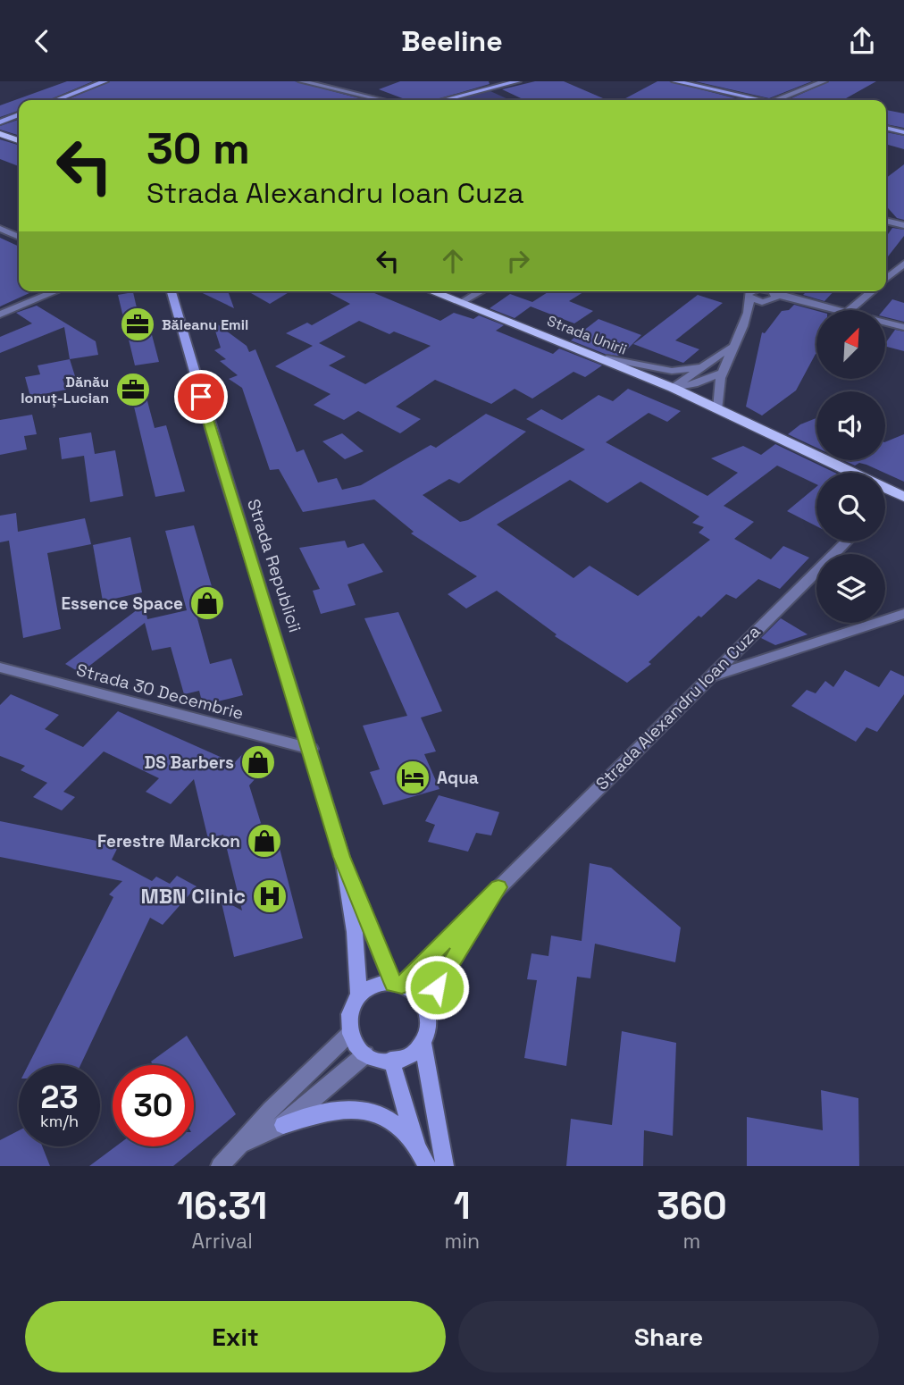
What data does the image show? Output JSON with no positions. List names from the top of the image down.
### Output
{
  "streets": {
    "main road": ["Strada Unirii", "Strada Republicii"],
    "street": ["Strada 30 Decembrie", "Strada Alexandru Ioan Cuza"]
  },
  "crossings": [
    ["Strada Republicii", "Strada 30 Decembrie"],
    ["Strada Republicii", "Strada Alexandru Ioan Cuza"]
  ],
  "places": {
    "office": ["Băleanu Emil", "Dănău Ionuț-Lucian"],
    "shop": ["Essence Space", "DS Barbers", "Ferestre Marckon"],
    "hotel": ["Aqua"],
    "hospital": ["MBN Clinic"]
  },
  "north": "top right",
  "page": {
    "header": "Beeline",
    "turn": ["30 m", "Strada Alexandru Ioan Cuza"],
    "speed": "23 km/h",
    "limit": "30",
    "eta": [
      "16:31",
      "Arrival",
      "1",
      "min",
      "360",
      "m"
    ],
    "buttons": ["Exit", "Share"]
  }
}
